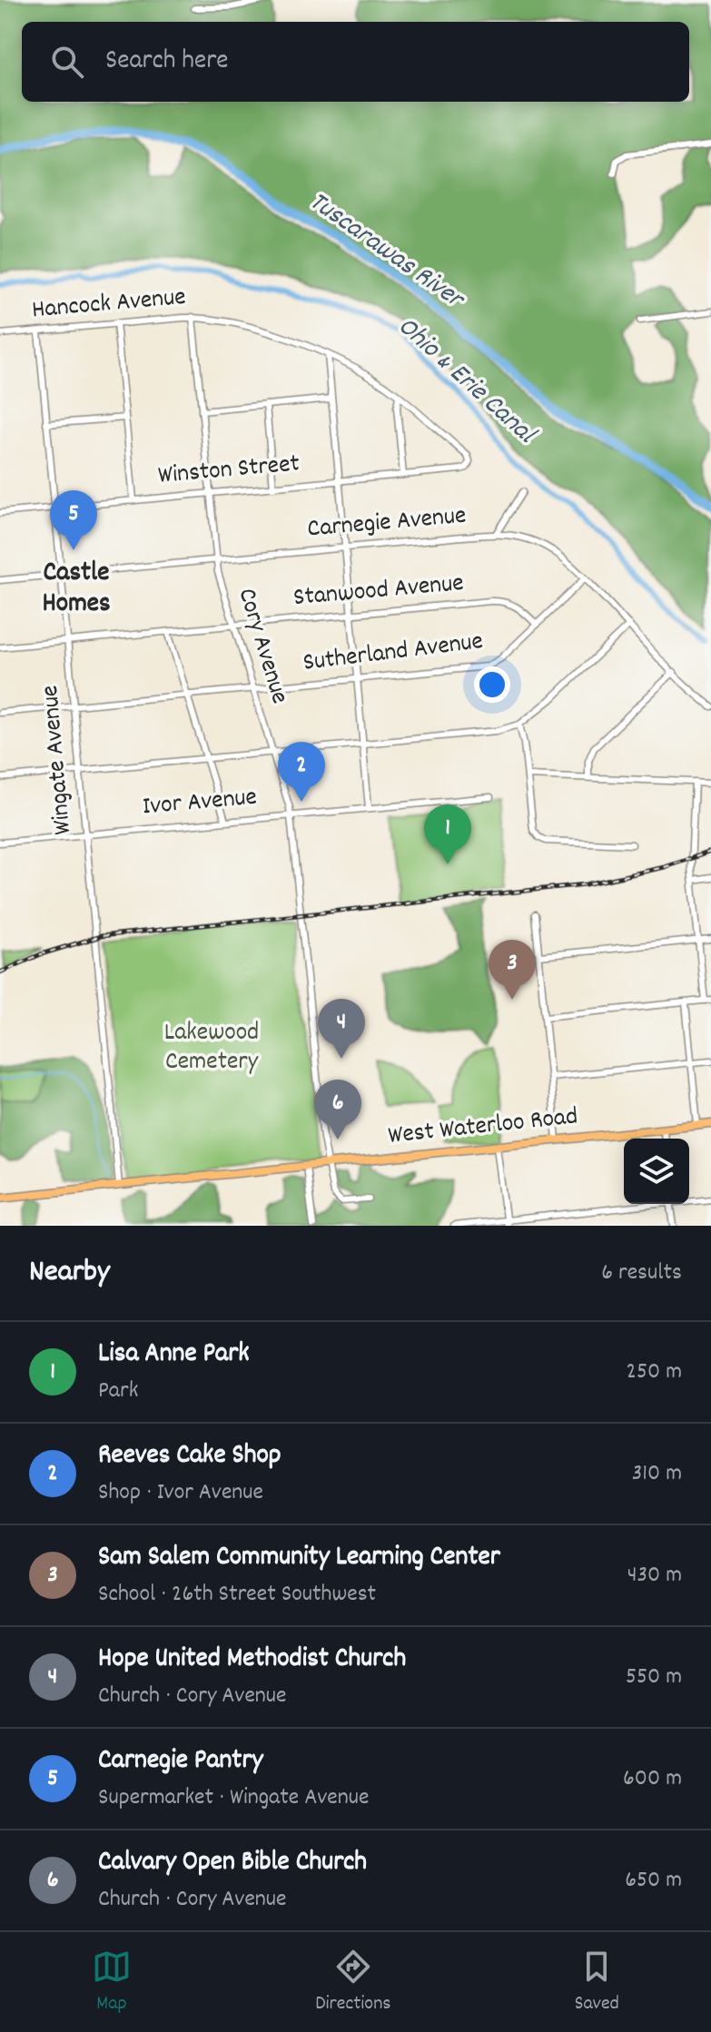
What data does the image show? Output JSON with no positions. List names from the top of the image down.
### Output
{
  "streets": {
    "main road": ["West Waterloo Road"],
    "street": [
      "Hancock Avenue",
      "Winston Street",
      "Carnegie Avenue",
      "Stanwood Avenue",
      "Cory Avenue",
      "Sutherland Avenue",
      "Wingate Avenue",
      "Ivor Avenue"
    ]
  },
  "crossings": [
    ["Hancock Avenue", "Winston Street"],
    ["Hancock Avenue", "Cory Avenue"],
    ["Hancock Avenue", "Wingate Avenue"],
    ["Winston Street", "Cory Avenue"],
    ["Winston Street", "Wingate Avenue"],
    ["Carnegie Avenue", "Cory Avenue"],
    ["Carnegie Avenue", "Sutherland Avenue"],
    ["Carnegie Avenue", "Wingate Avenue"],
    ["Stanwood Avenue", "Cory Avenue"],
    ["Stanwood Avenue", "Sutherland Avenue"],
    ["Stanwood Avenue", "Wingate Avenue"],
    ["Cory Avenue", "Sutherland Avenue"],
    ["Cory Avenue", "Ivor Avenue"],
    ["Cory Avenue", "West Waterloo Road"],
    ["Sutherland Avenue", "Wingate Avenue"],
    ["Wingate Avenue", "Ivor Avenue"],
    ["Wingate Avenue", "West Waterloo Road"]
  ],
  "districts": ["Castle Homes"],
  "water": ["Tuscarawas River", "Ohio & Erie Canal"],
  "parks": ["Lakewood Cemetery"],
  "page": {
    "search": "Search here",
    "pins": [
      "5",
      "2",
      "1",
      "3",
      "4",
      "6"
    ],
    "heading": ["Nearby", "6 results"],
    "list": [
      {
        "mark": "1",
        "name": "Lisa Anne Park",
        "note": "Park",
        "value": "250 m"
      },
      {
        "mark": "2",
        "name": "Reeves Cake Shop",
        "note": "Shop · Ivor Avenue",
        "value": "310 m"
      },
      {
        "mark": "3",
        "name": "Sam Salem Community Learning Center",
        "note": "School · 26th Street Southwest",
        "value": "430 m"
      },
      {
        "mark": "4",
        "name": "Hope United Methodist Church",
        "note": "Church · Cory Avenue",
        "value": "550 m"
      },
      {
        "mark": "5",
        "name": "Carnegie Pantry",
        "note": "Supermarket · Wingate Avenue",
        "value": "600 m"
      },
      {
        "mark": "6",
        "name": "Calvary Open Bible Church",
        "note": "Church · Cory Avenue",
        "value": "650 m"
      }
    ],
    "nav": ["Map", "Directions", "Saved"]
  }
}
